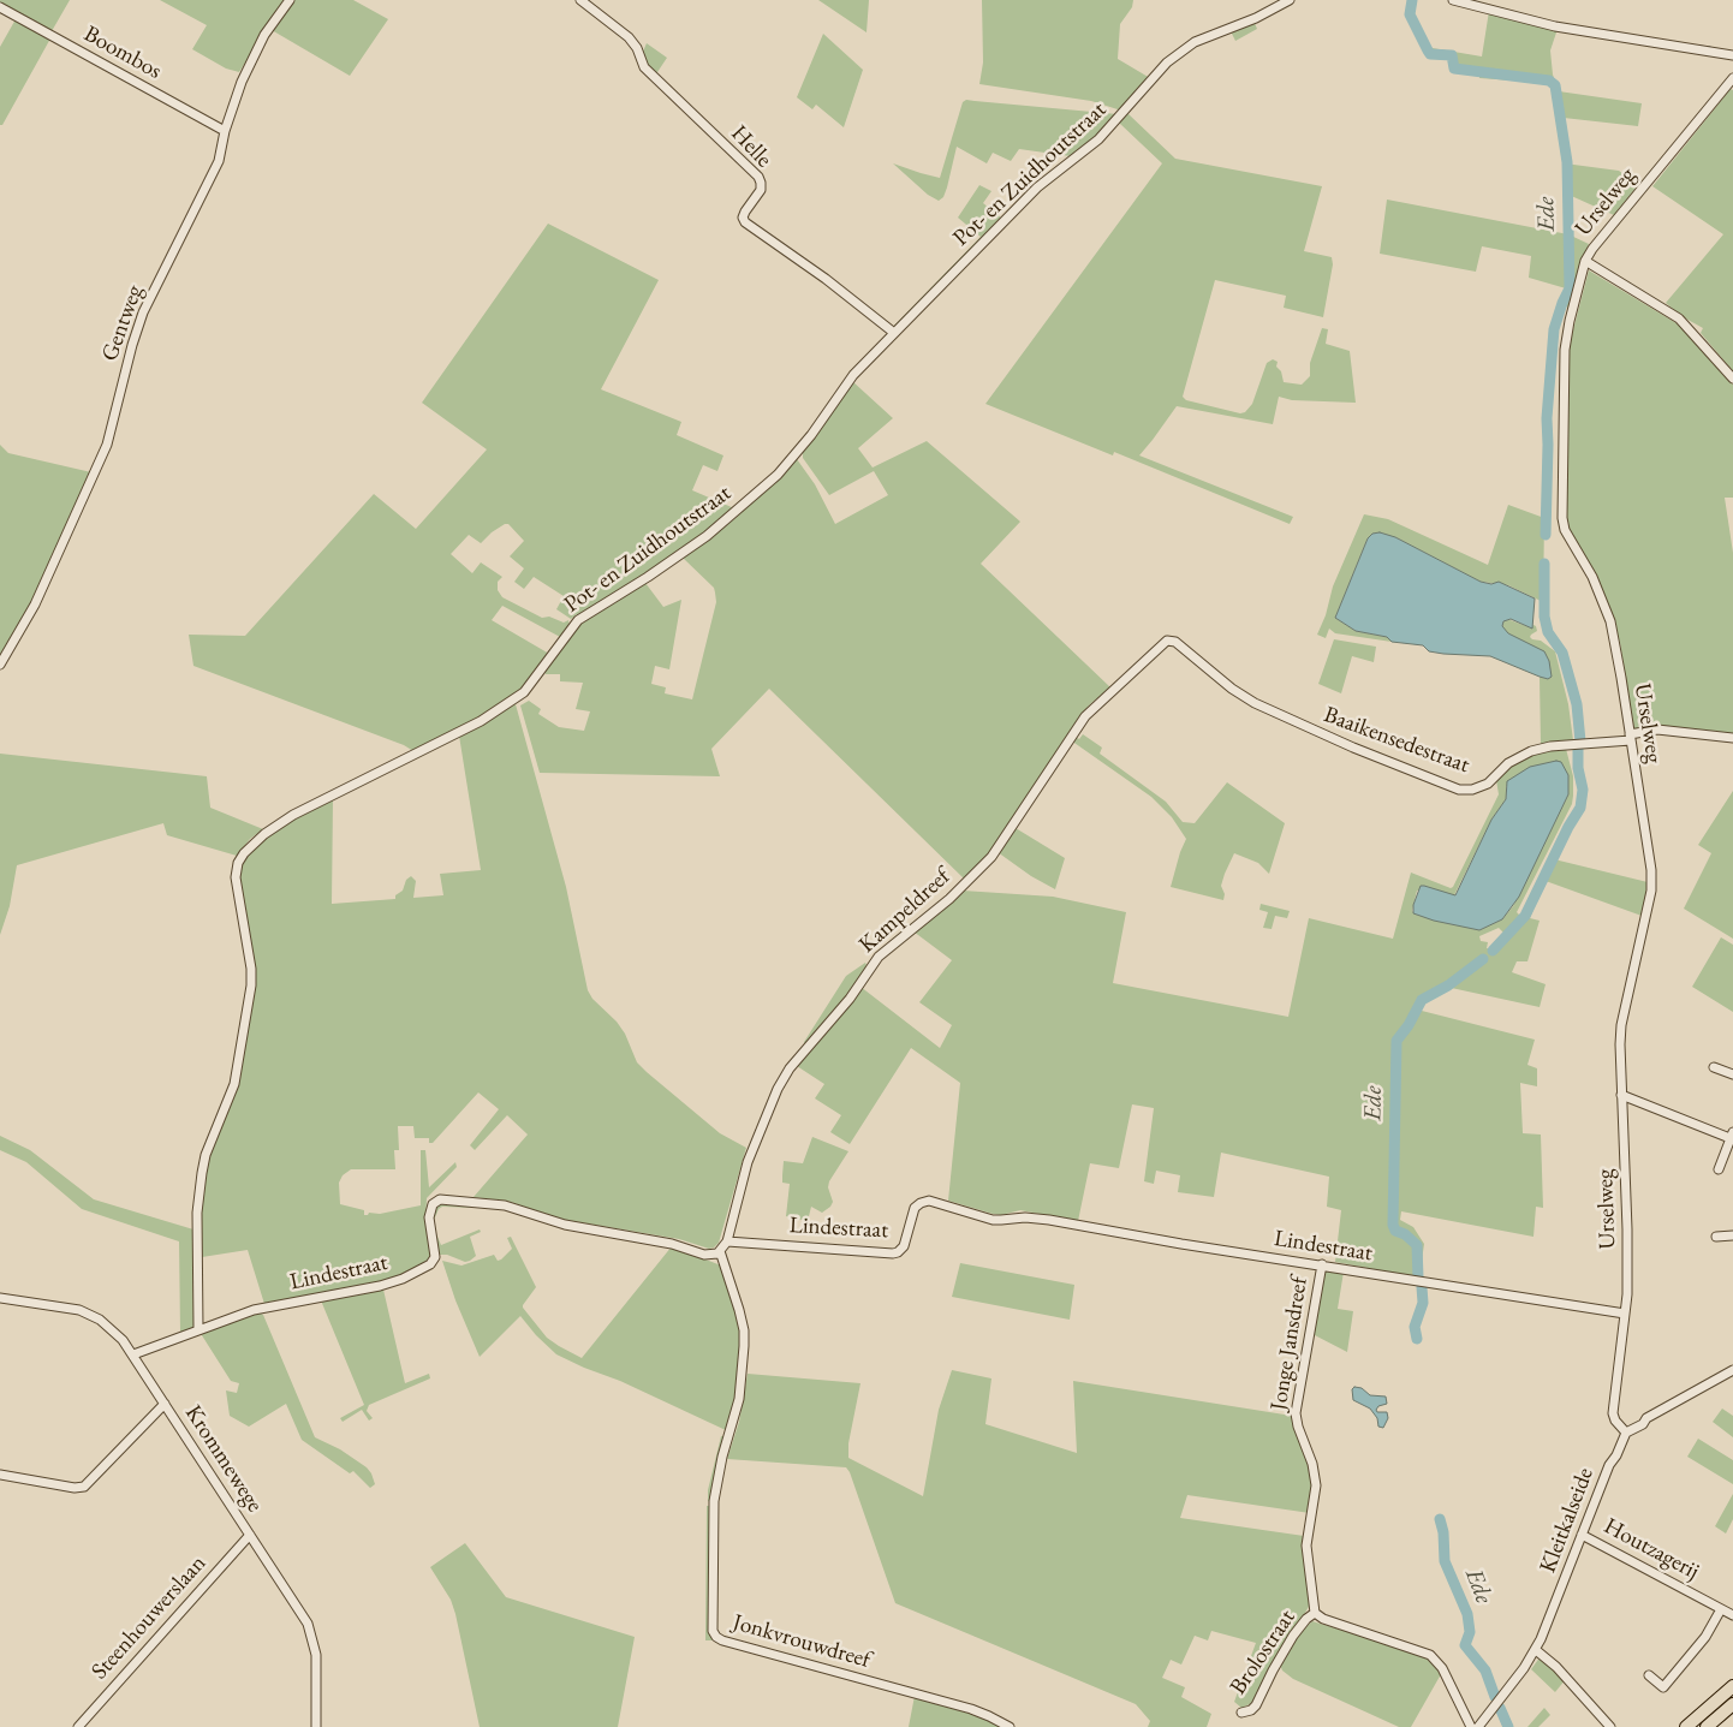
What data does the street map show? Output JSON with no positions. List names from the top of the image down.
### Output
{
  "streets": {
    "street": [
      "Boombos",
      "Helle",
      "Pot- en Zuidhoutstraat",
      "Urselweg",
      "Gentweg",
      "Baaikensedestraat",
      "Kampeldreef",
      "Lindestraat",
      "Jonge Jansdreef",
      "Krommewege",
      "Kleitkalseide",
      "Houtzagerij",
      "Steenhouwerslaan",
      "Jonkvrouwdreef",
      "Brolostraat"
    ]
  },
  "crossings": [
    ["Boombos", "Gentweg"],
    ["Helle", "Pot- en Zuidhoutstraat"],
    ["Pot- en Zuidhoutstraat", "Lindestraat"],
    ["Urselweg", "Baaikensedestraat"],
    ["Urselweg", "Lindestraat"],
    ["Urselweg", "Kleitkalseide"],
    ["Baaikensedestraat", "Kampeldreef"],
    ["Kampeldreef", "Lindestraat"],
    ["Lindestraat", "Jonge Jansdreef"],
    ["Lindestraat", "Krommewege"],
    ["Lindestraat", "Jonkvrouwdreef"],
    ["Jonge Jansdreef", "Brolostraat"],
    ["Krommewege", "Steenhouwerslaan"],
    ["Kleitkalseide", "Houtzagerij"]
  ],
  "water": ["Ede"]
}
